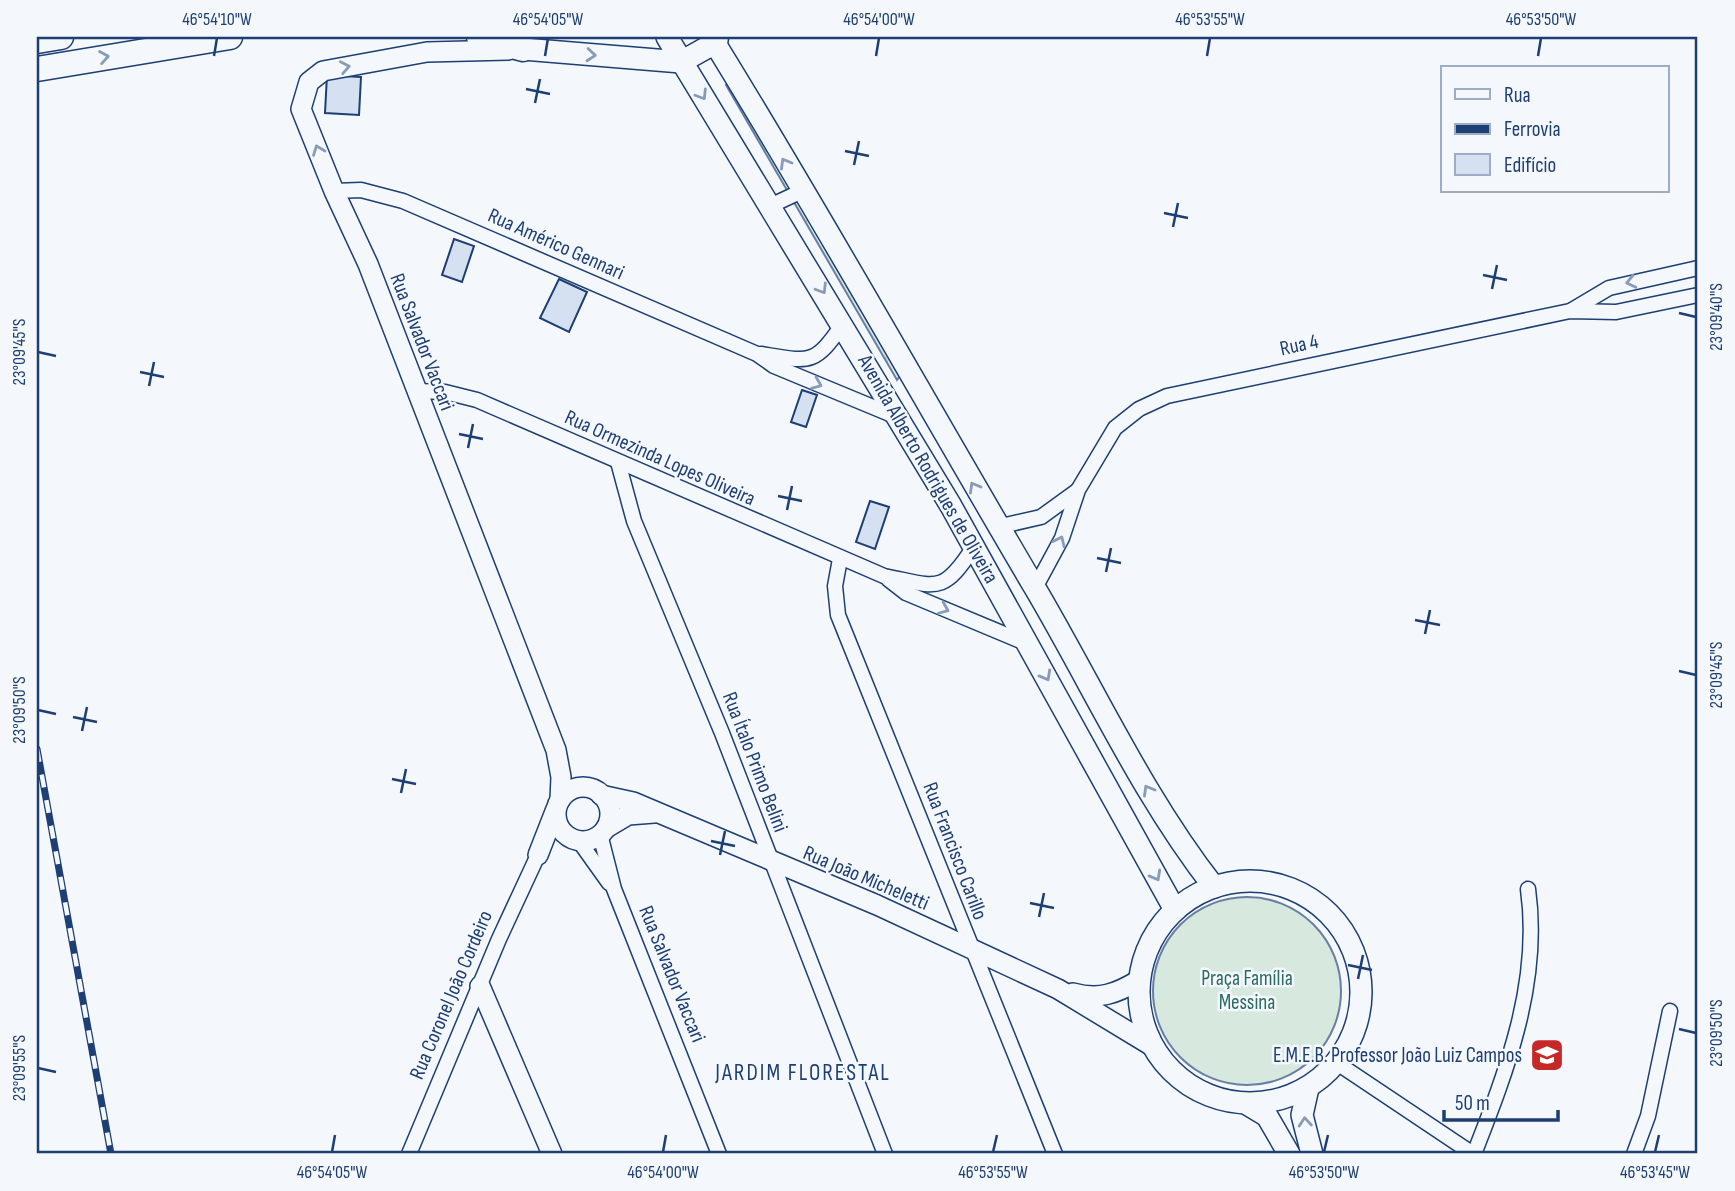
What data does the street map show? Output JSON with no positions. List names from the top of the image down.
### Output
{
  "streets": {
    "main road": ["Avenida Alberto Rodrigues de Oliveira"],
    "street": [
      "Rua Américo Gennari",
      "Rua Salvador Vaccari",
      "Rua 4",
      "Rua Ormezinda Lopes Oliveira",
      "Rua Ítalo Primo Belini",
      "Rua Francisco Carillo",
      "Rua João Micheletti",
      "Rua Coronel João Cordeiro"
    ]
  },
  "crossings": [
    ["Rua Américo Gennari", "Rua Salvador Vaccari"],
    ["Rua Américo Gennari", "Avenida Alberto Rodrigues de Oliveira"],
    ["Rua Salvador Vaccari", "Rua Ormezinda Lopes Oliveira"],
    ["Rua Salvador Vaccari", "Rua João Micheletti"],
    ["Rua Salvador Vaccari", "Rua Coronel João Cordeiro"],
    ["Rua 4", "Avenida Alberto Rodrigues de Oliveira"],
    ["Rua Ormezinda Lopes Oliveira", "Avenida Alberto Rodrigues de Oliveira"],
    ["Rua Ormezinda Lopes Oliveira", "Rua Ítalo Primo Belini"],
    ["Rua Ormezinda Lopes Oliveira", "Rua Francisco Carillo"],
    ["Avenida Alberto Rodrigues de Oliveira", "Rua João Micheletti"],
    ["Rua Ítalo Primo Belini", "Rua João Micheletti"],
    ["Rua Francisco Carillo", "Rua João Micheletti"],
    ["Rua João Micheletti", "Rua Coronel João Cordeiro"]
  ],
  "districts": ["JARDIM FLORESTAL"],
  "parks": ["Praça Família Messina"],
  "places": {
    "school or university": ["E.M.E.B. Professor João Luiz Campos"]
  },
  "legend": ["Rua", "Ferrovia", "Edifício"],
  "scale_bar": "50 m",
  "coordinates": [
    "46°54'10\"W",
    "46°54'05\"W",
    "46°54'00\"W",
    "46°53'55\"W",
    "46°53'50\"W",
    "23°09'40\"S",
    "23°09'45\"S",
    "23°09'50\"S",
    "23°09'55\"S",
    "46°53'45\"W"
  ]
}
